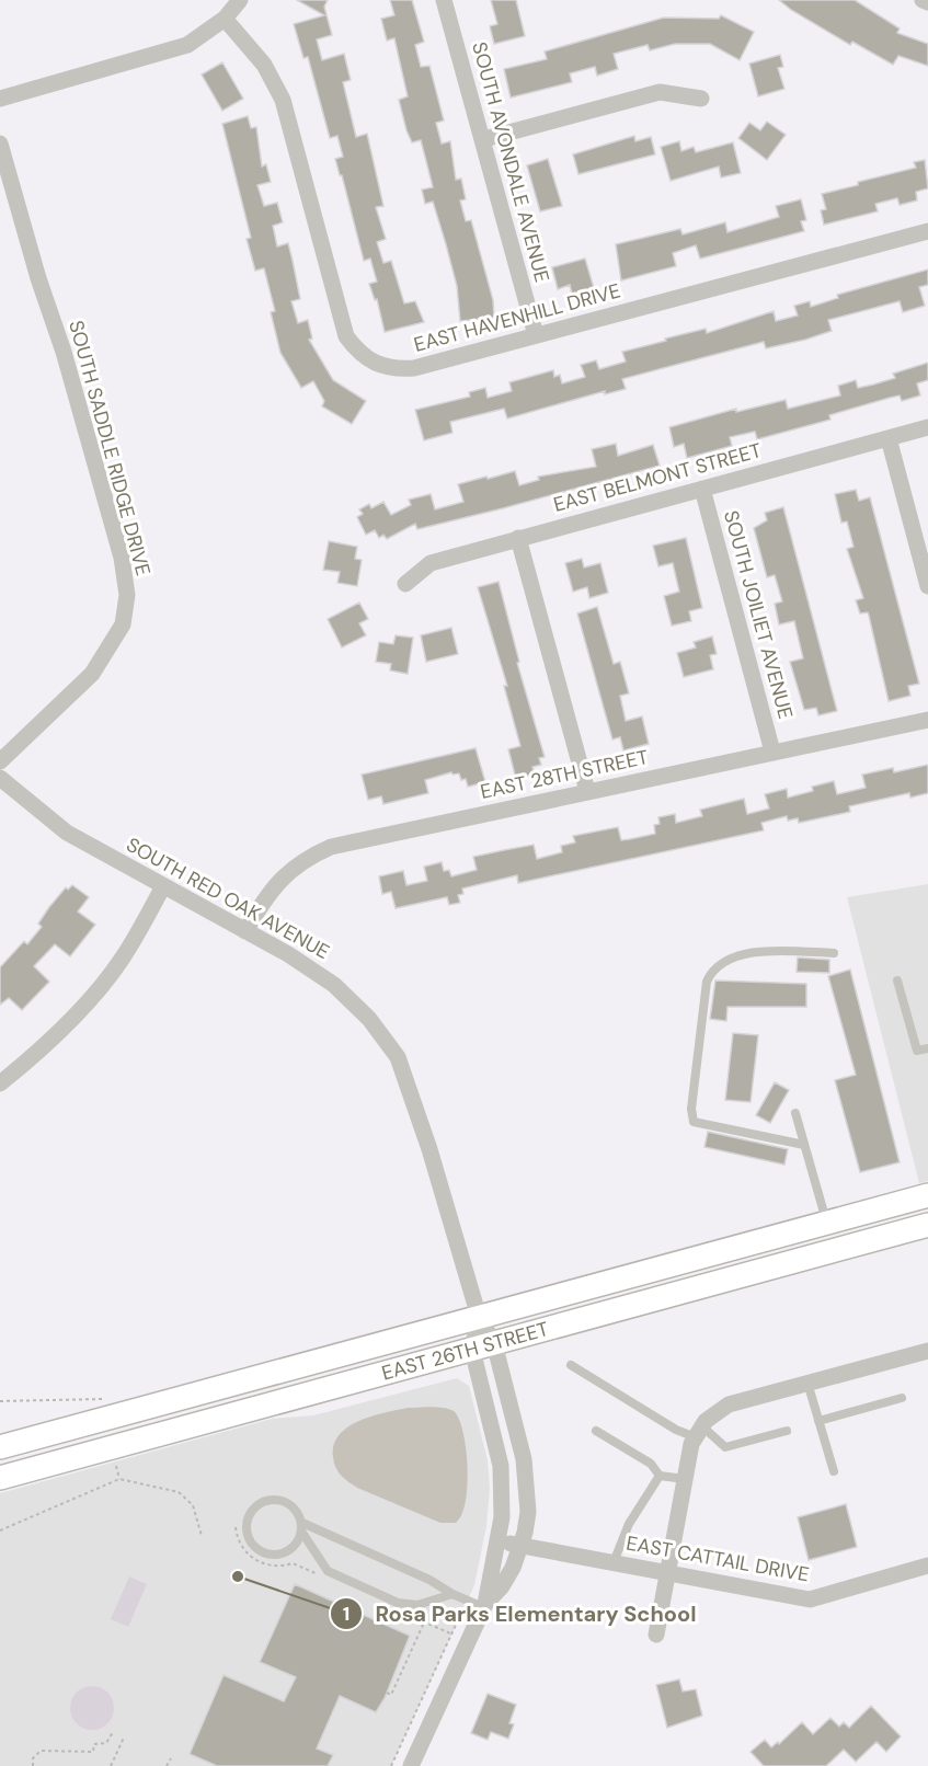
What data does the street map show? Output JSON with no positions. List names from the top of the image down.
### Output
{
  "streets": {
    "main road": ["EAST 26TH STREET"],
    "street": [
      "SOUTH AVONDALE AVENUE",
      "EAST HAVENHILL DRIVE",
      "SOUTH SADDLE RIDGE DRIVE",
      "EAST BELMONT STREET",
      "SOUTH JOILIET AVENUE",
      "EAST 28TH STREET",
      "SOUTH RED OAK AVENUE",
      "EAST CATTAIL DRIVE"
    ]
  },
  "crossings": [
    ["SOUTH AVONDALE AVENUE", "EAST HAVENHILL DRIVE"],
    ["EAST BELMONT STREET", "SOUTH JOILIET AVENUE"],
    ["SOUTH JOILIET AVENUE", "EAST 28TH STREET"],
    ["EAST 28TH STREET", "SOUTH RED OAK AVENUE"],
    ["SOUTH RED OAK AVENUE", "EAST 26TH STREET"]
  ],
  "places": ["Rosa Parks Elementary School"]
}
